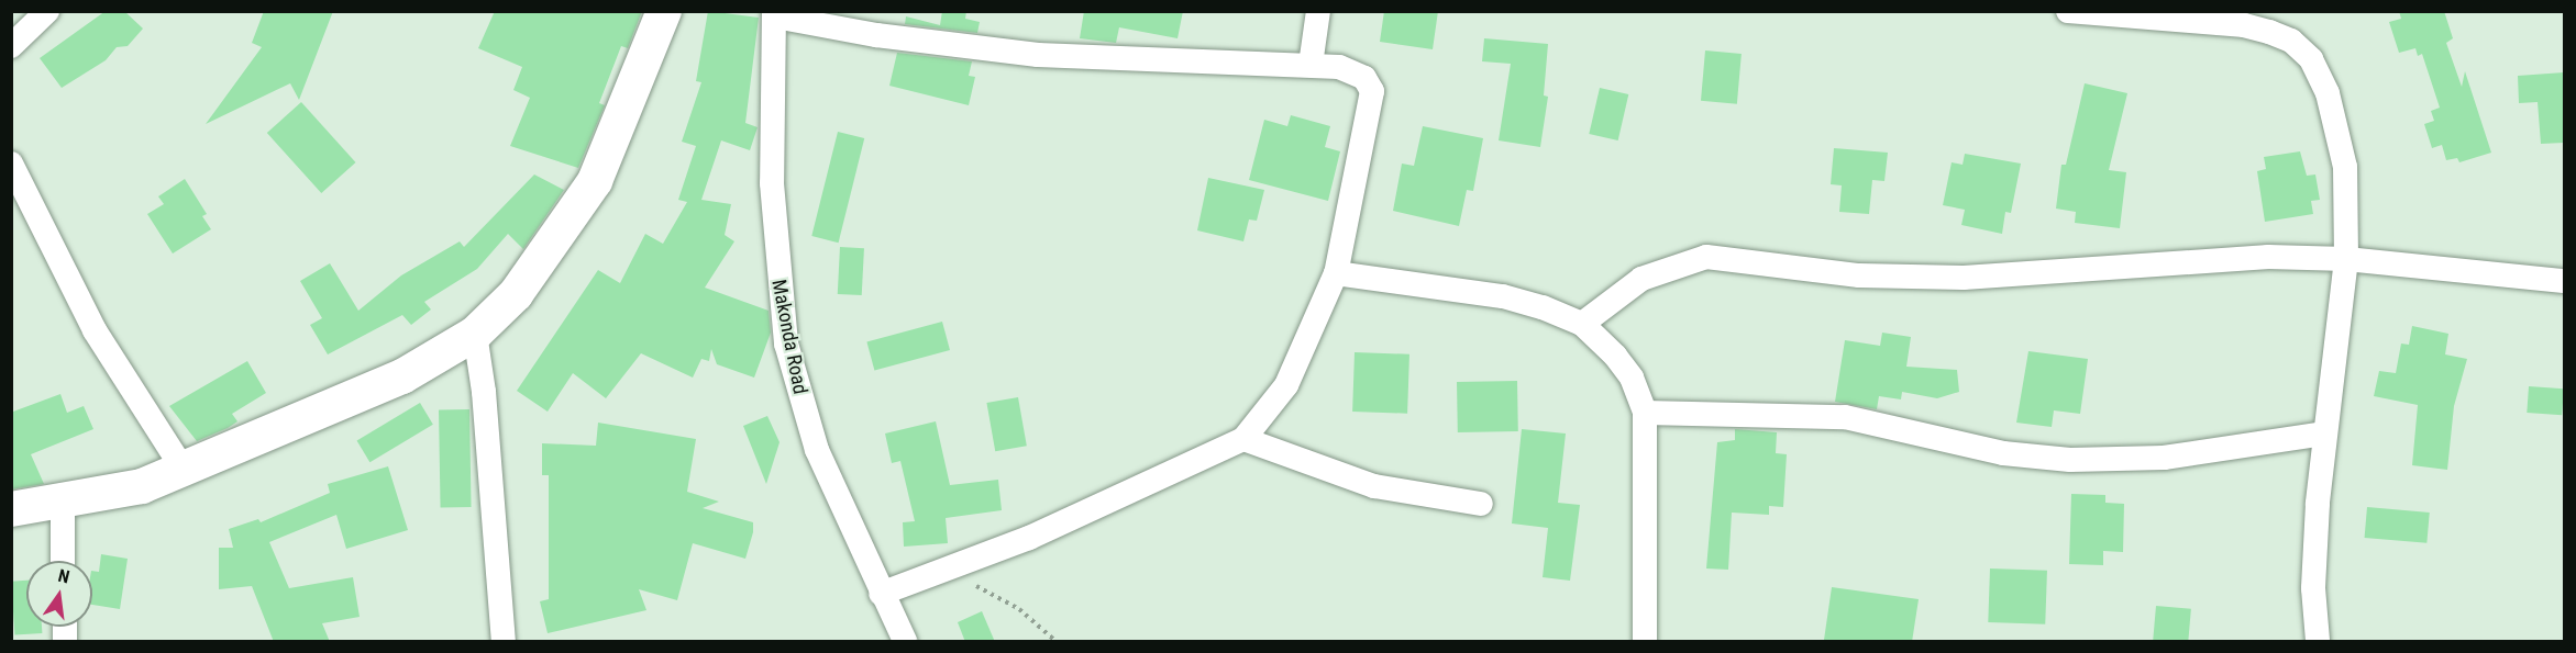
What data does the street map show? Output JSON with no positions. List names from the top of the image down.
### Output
{
  "streets": {
    "street": ["Makonda Road"]
  },
  "north": "top"
}
